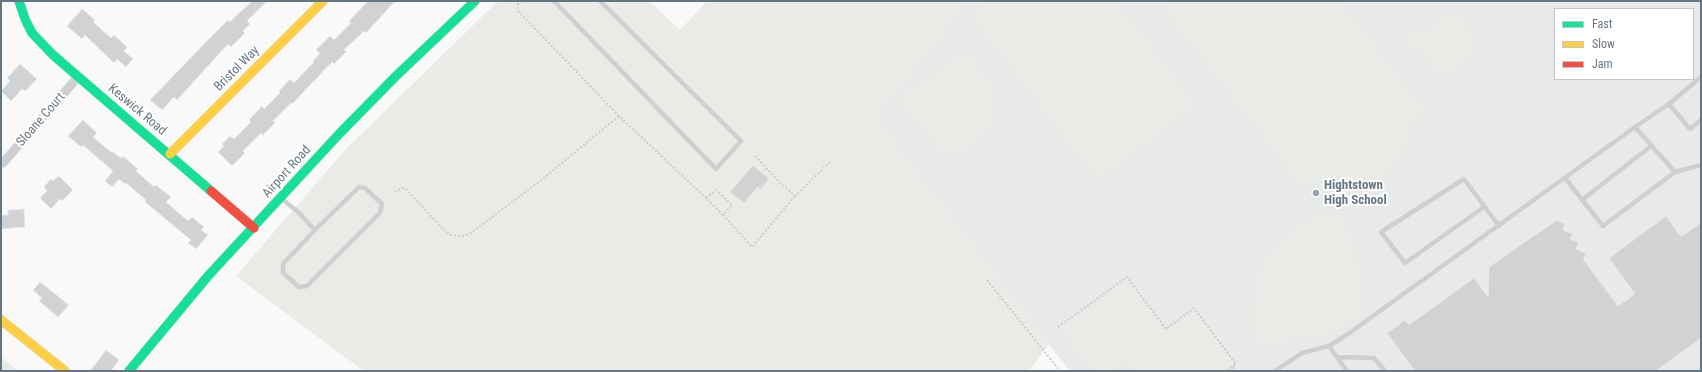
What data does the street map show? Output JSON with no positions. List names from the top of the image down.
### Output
{
  "streets": {
    "street": [
      "Bristol Way",
      "Keswick Road",
      "Sloane Court",
      "Airport Road"
    ]
  },
  "crossings": [
    ["Bristol Way", "Keswick Road"],
    ["Keswick Road", "Sloane Court"],
    ["Keswick Road", "Airport Road"]
  ],
  "places": ["Hightstown High School"],
  "legend": ["Fast", "Slow", "Jam"]
}
